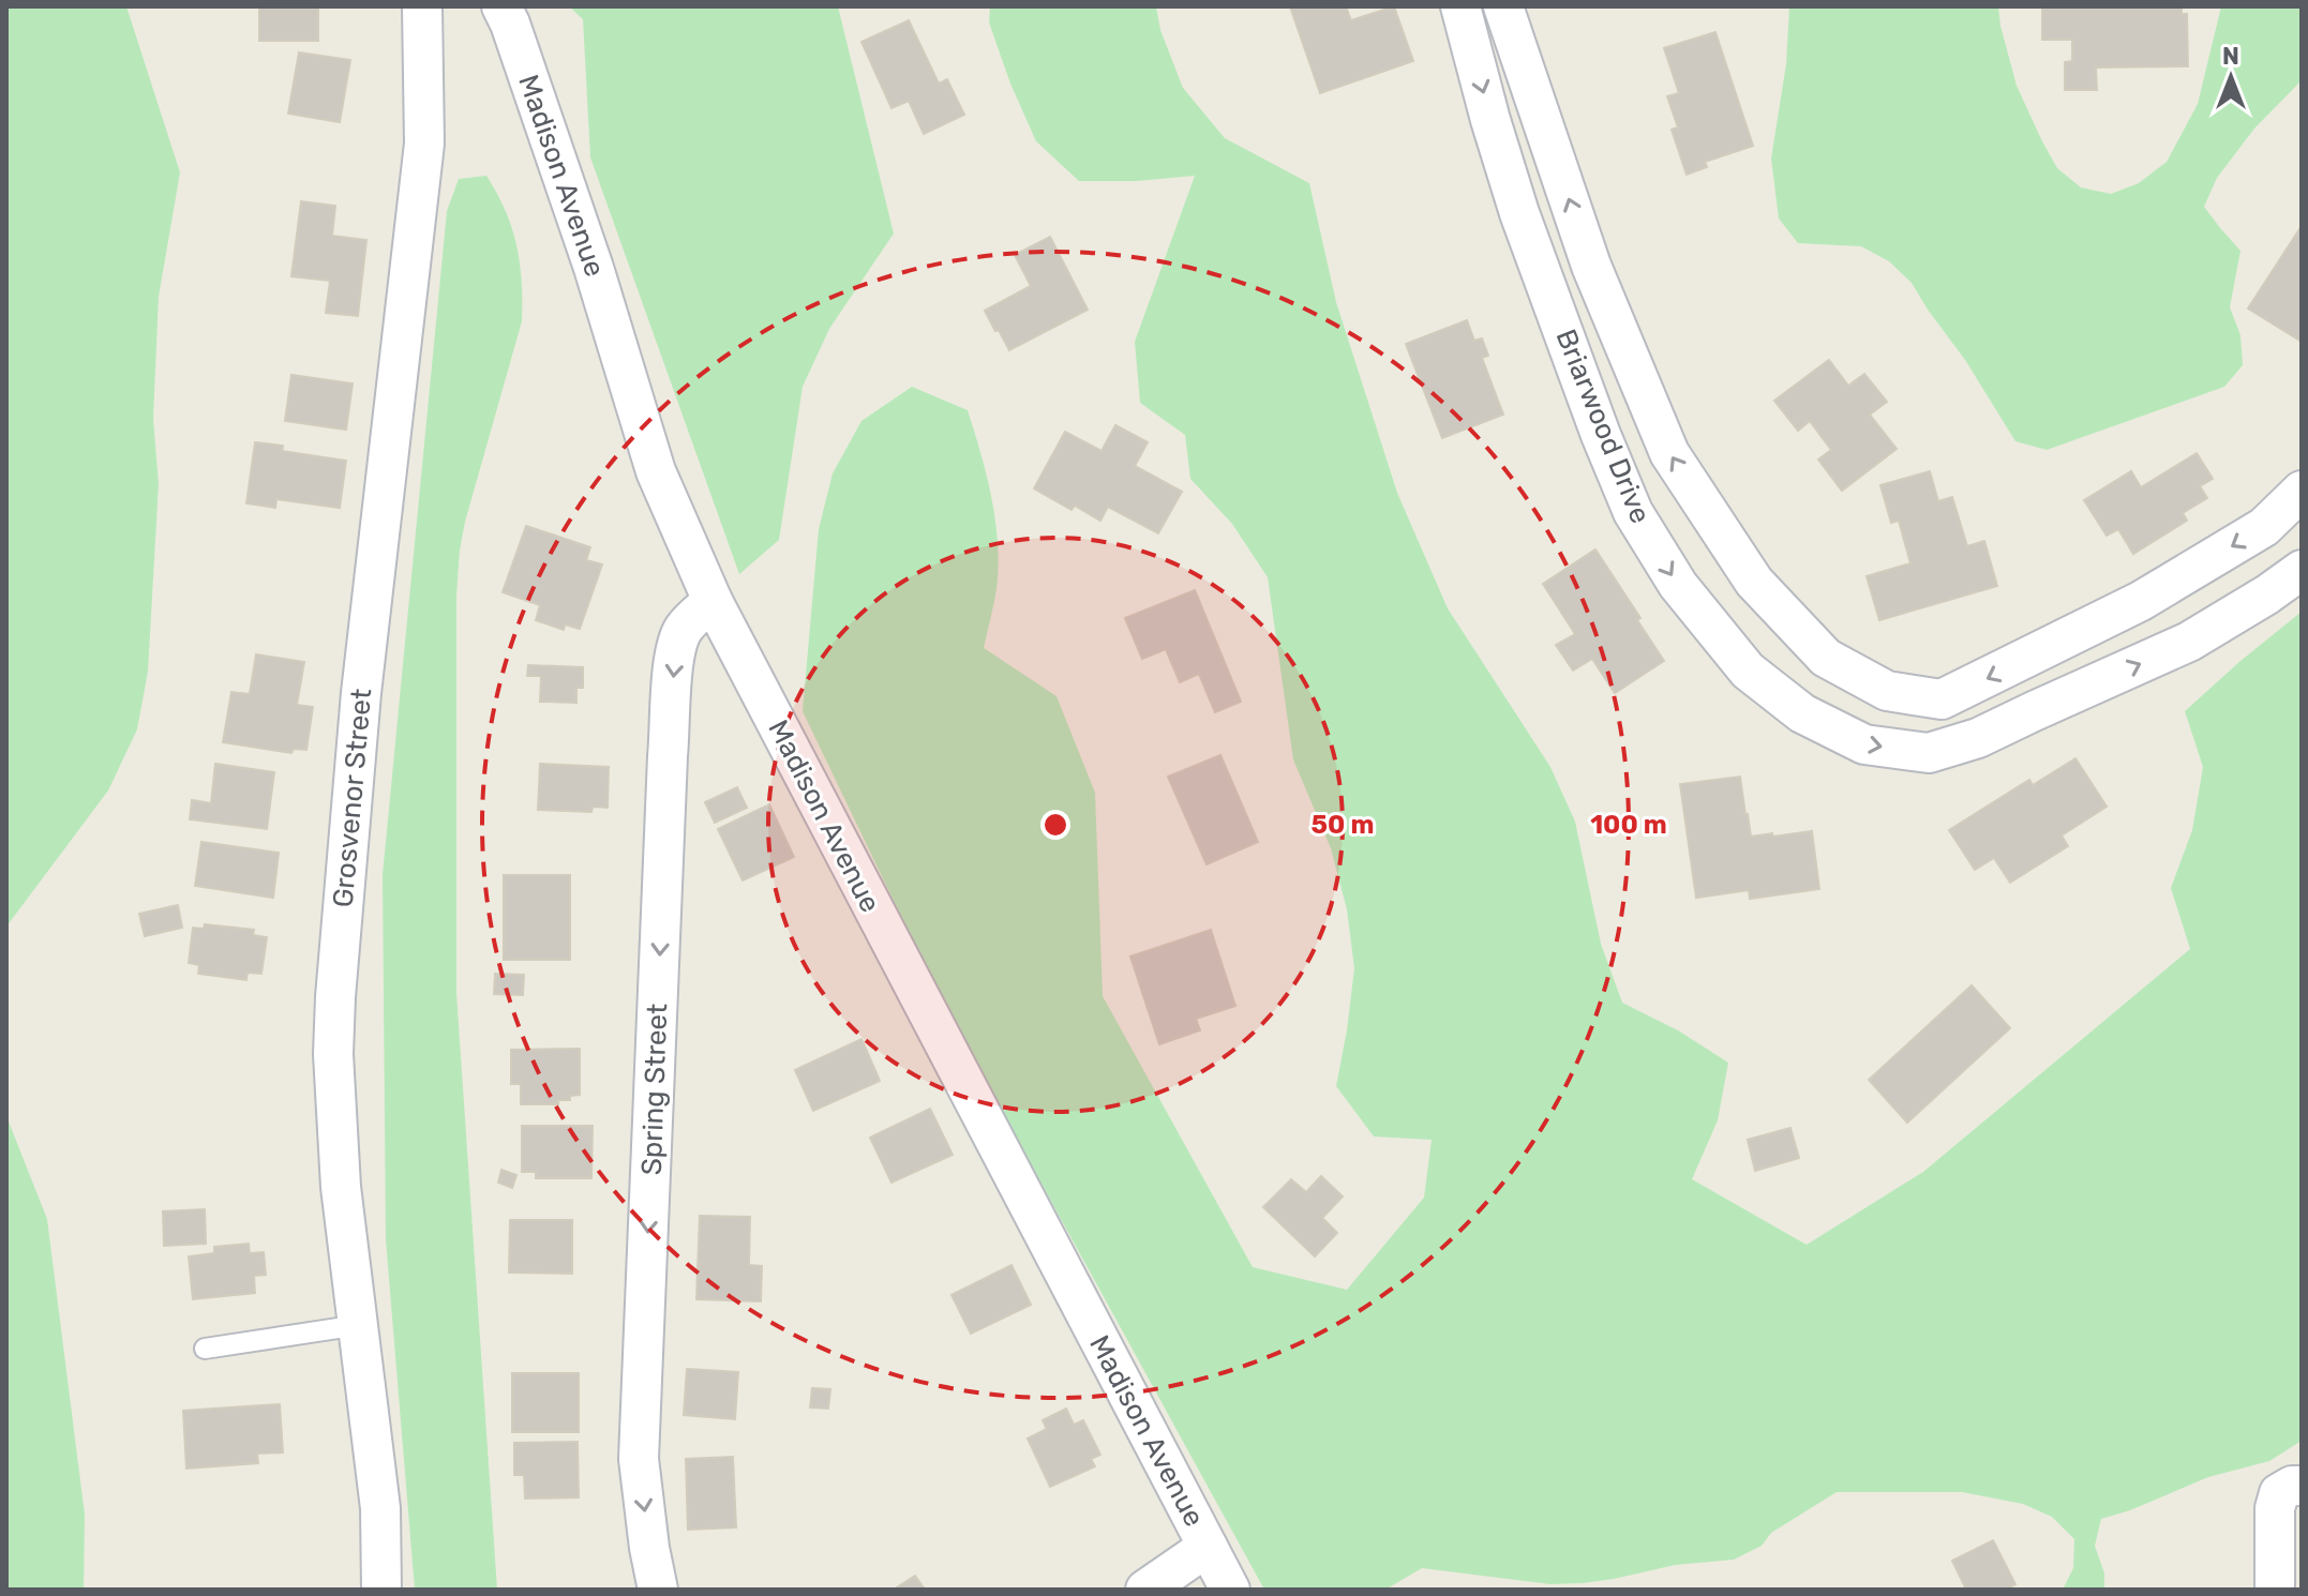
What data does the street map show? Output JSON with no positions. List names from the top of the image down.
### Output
{
  "streets": {
    "street": [
      "Madison Avenue",
      "Briarwood Drive",
      "Grosvenor Street",
      "Spring Street"
    ]
  },
  "crossings": [
    ["Madison Avenue", "Spring Street"]
  ],
  "one_way": ["Spring Street"],
  "north": "top",
  "rings": ["50 m", "100 m"]
}
